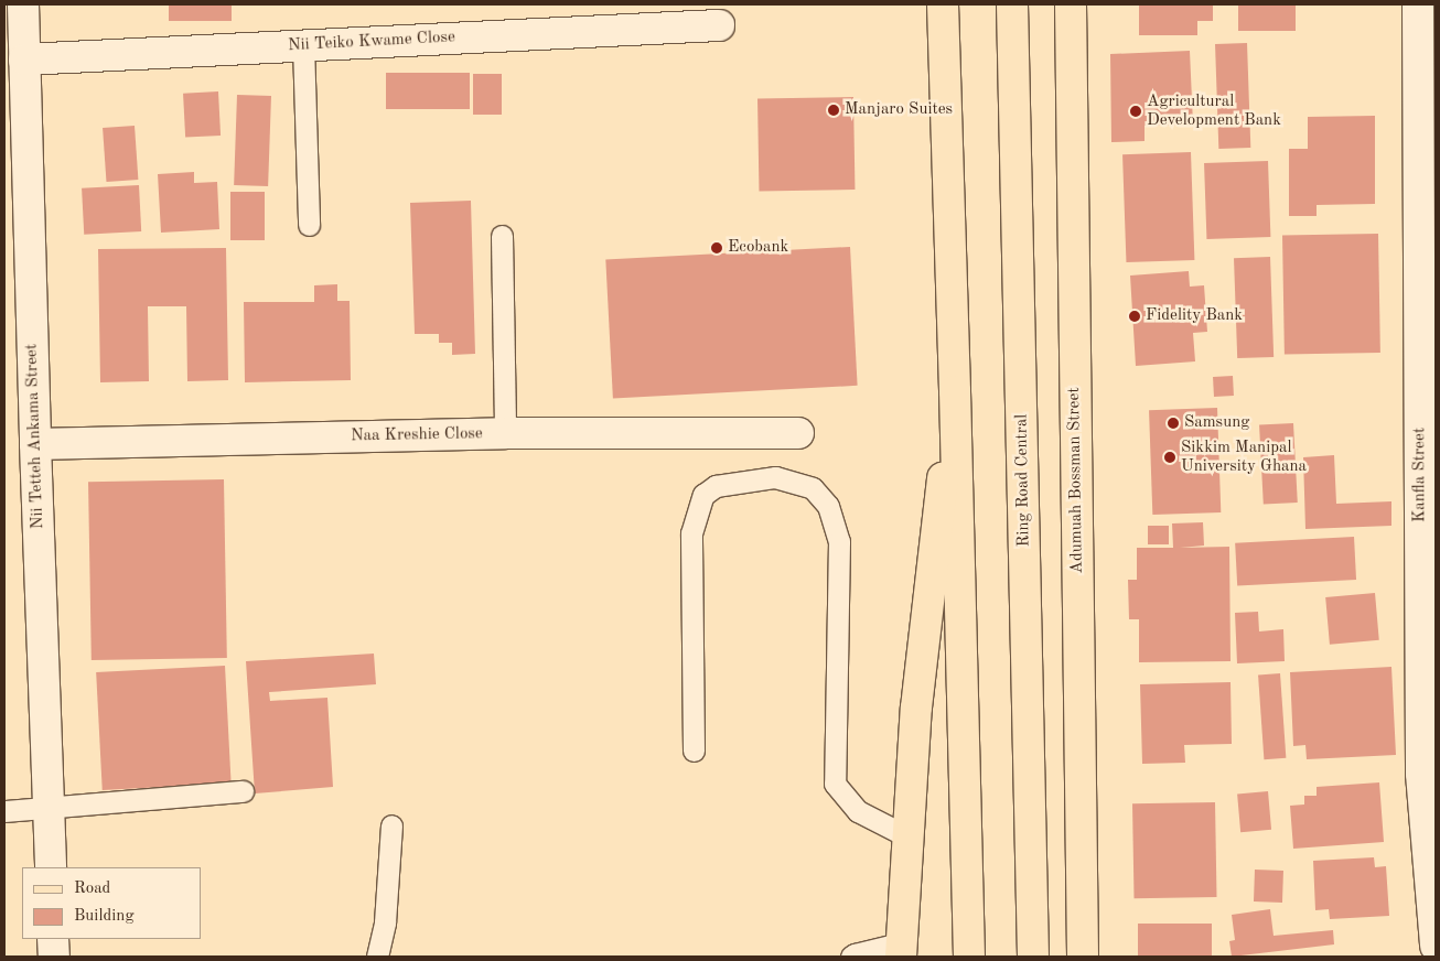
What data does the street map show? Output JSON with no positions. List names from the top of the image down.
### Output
{
  "streets": {
    "main road": ["Ring Road Central", "Adumuah Bossman Street"],
    "street": [
      "Nii Teiko Kwame Close",
      "Naa Kreshie Close",
      "Nii Tetteh Ankama Street",
      "Kanfla Street"
    ]
  },
  "crossings": [
    ["Nii Teiko Kwame Close", "Nii Tetteh Ankama Street"],
    ["Naa Kreshie Close", "Nii Tetteh Ankama Street"]
  ],
  "places": [
    "Manjaro Suites",
    "Agricultural Development Bank",
    "Ecobank",
    "Fidelity Bank",
    "Samsung",
    "Sikkim Manipal University Ghana"
  ],
  "legend": ["Road", "Building"]
}
